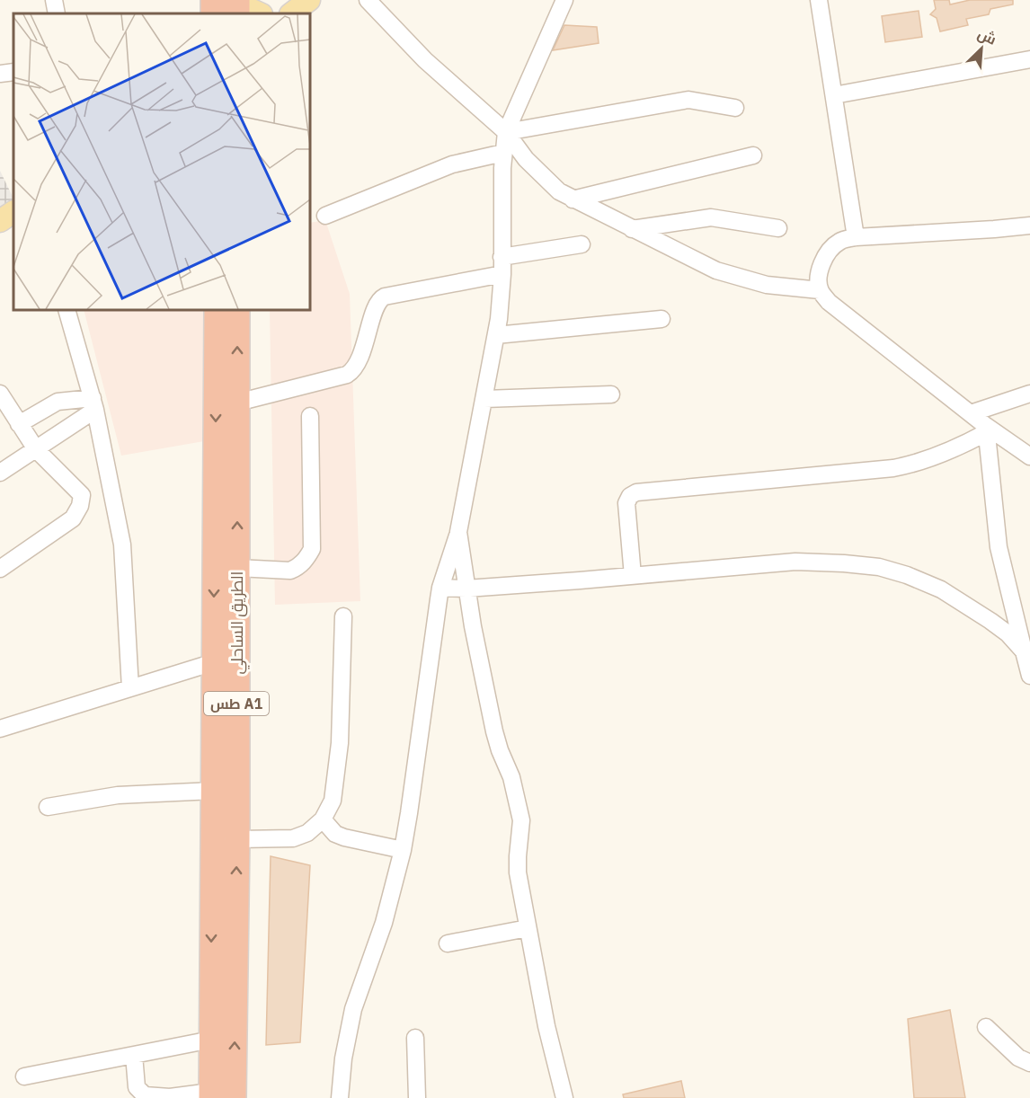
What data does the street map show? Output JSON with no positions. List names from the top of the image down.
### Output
{
  "streets": {
    "highway": ["الطريق الساحلي", "طس A1"]
  },
  "north": "top right"
}
